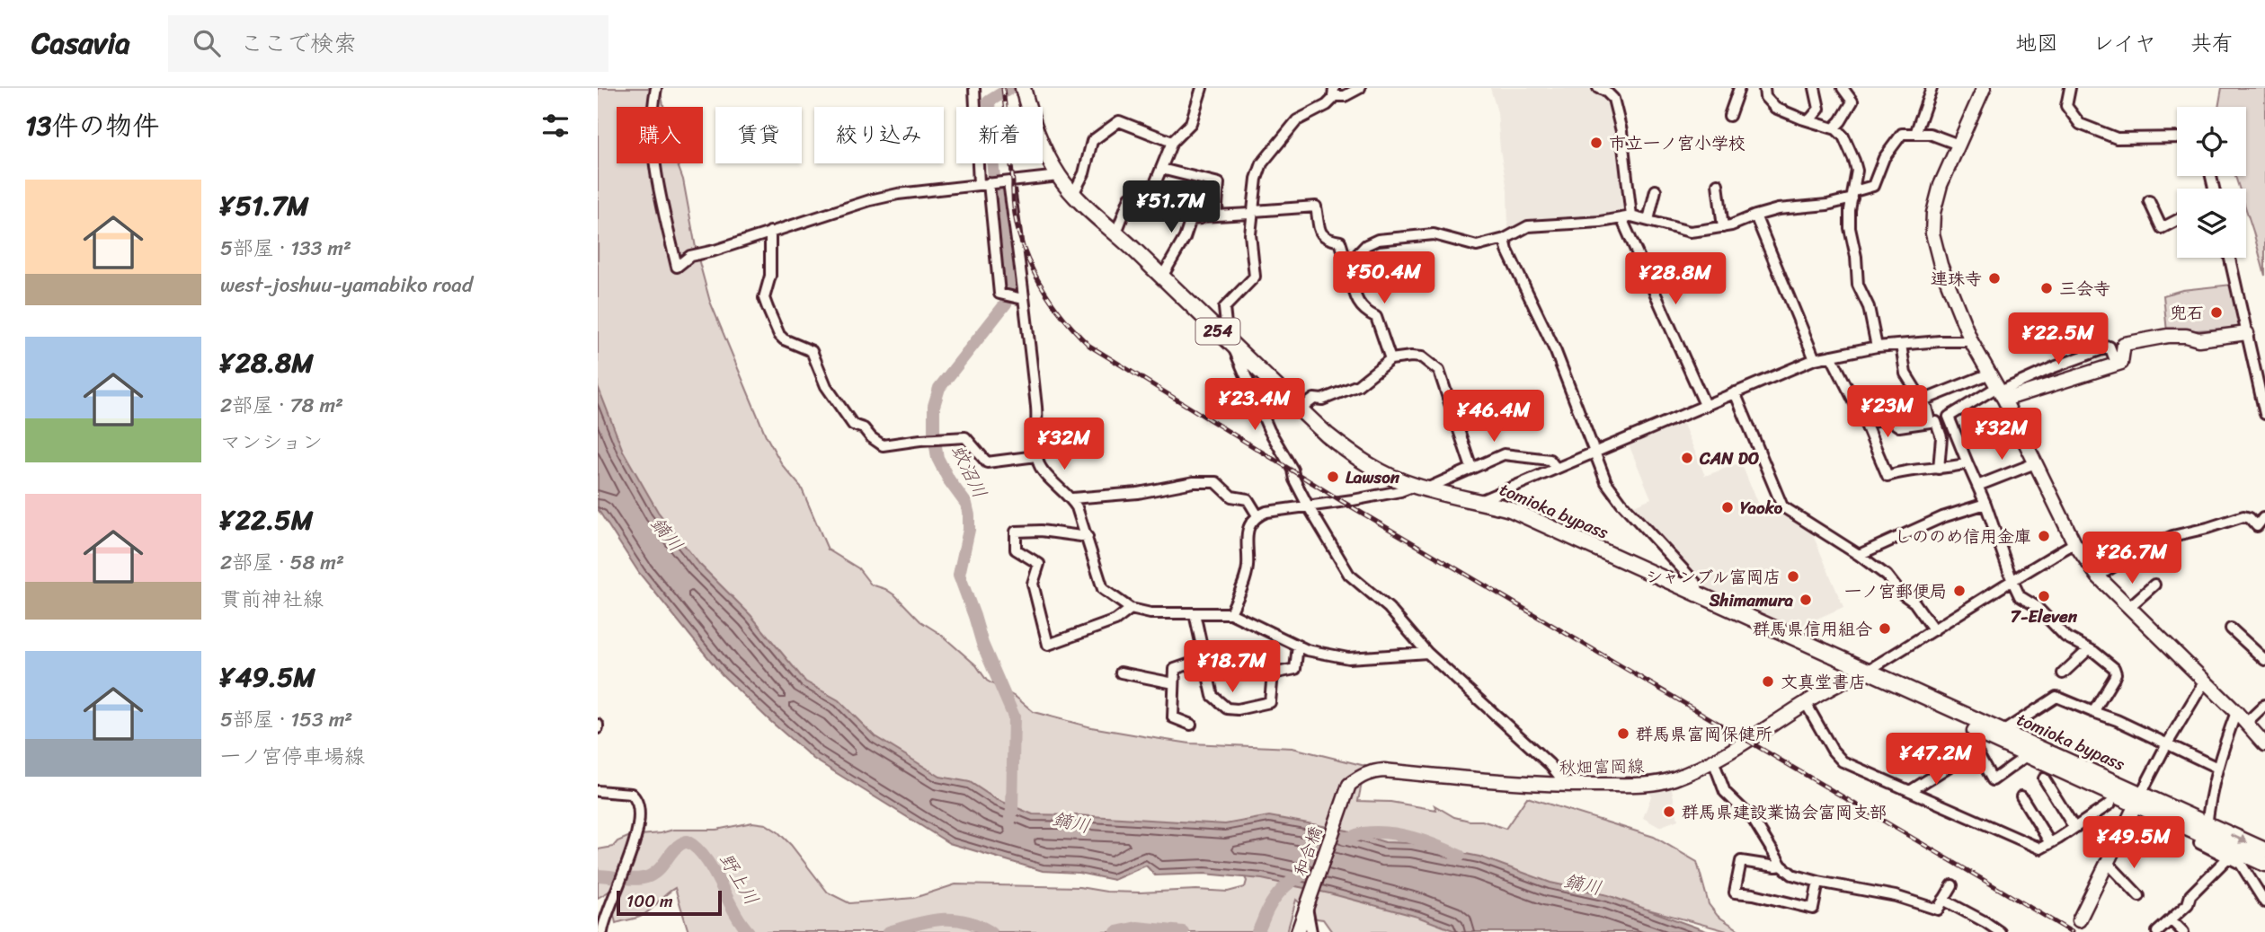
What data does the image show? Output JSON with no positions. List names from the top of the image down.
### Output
{
  "streets": {
    "highway": ["254", "tomioka bypass"],
    "main road": ["秋畑富岡線", "和合橋"]
  },
  "crossings": [
    ["254", "tomioka bypass"],
    ["tomioka bypass", "秋畑富岡線"],
    ["秋畑富岡線", "和合橋"]
  ],
  "water": ["蚊沼川", "鏑川", "野上川"],
  "places": [
    "市立一ノ宮小学校",
    "連珠寺",
    "三会寺",
    "兜石",
    "CAN DO",
    "Lawson",
    "Yaoko",
    "しののめ信用金庫",
    "シャンブル富岡店",
    "一ノ宮郵便局",
    "7-Eleven",
    "Shimamura",
    "群馬県信用組合",
    "文真堂書店",
    "群馬県富岡保健所",
    "群馬県建設業協会富岡支部"
  ],
  "scale_bar": "100 m",
  "page": {
    "header": "Casavia",
    "search": "ここで検索",
    "nav": ["地図", "レイヤ", "共有"],
    "heading": "13件の物件",
    "chip": [
      "購入",
      "賃貸",
      "絞り込み",
      "新着"
    ],
    "list": [
      {
        "name": "¥51.7M",
        "note": "5部屋 · 133 m² · west-joshuu-yamabiko road"
      },
      {
        "name": "¥28.8M",
        "note": "2部屋 · 78 m² · マンション"
      },
      {
        "name": "¥22.5M",
        "note": "2部屋 · 58 m² · 貫前神社線"
      },
      {
        "name": "¥49.5M",
        "note": "5部屋 · 153 m² · 一ノ宮停車場線"
      }
    ],
    "price": [
      "¥51.7M",
      "¥50.4M",
      "¥28.8M",
      "¥22.5M",
      "¥23.4M",
      "¥23M",
      "¥46.4M",
      "¥32M",
      "¥32M",
      "¥26.7M",
      "¥18.7M",
      "¥47.2M",
      "¥49.5M"
    ],
    "scale": "100 m"
  }
}
